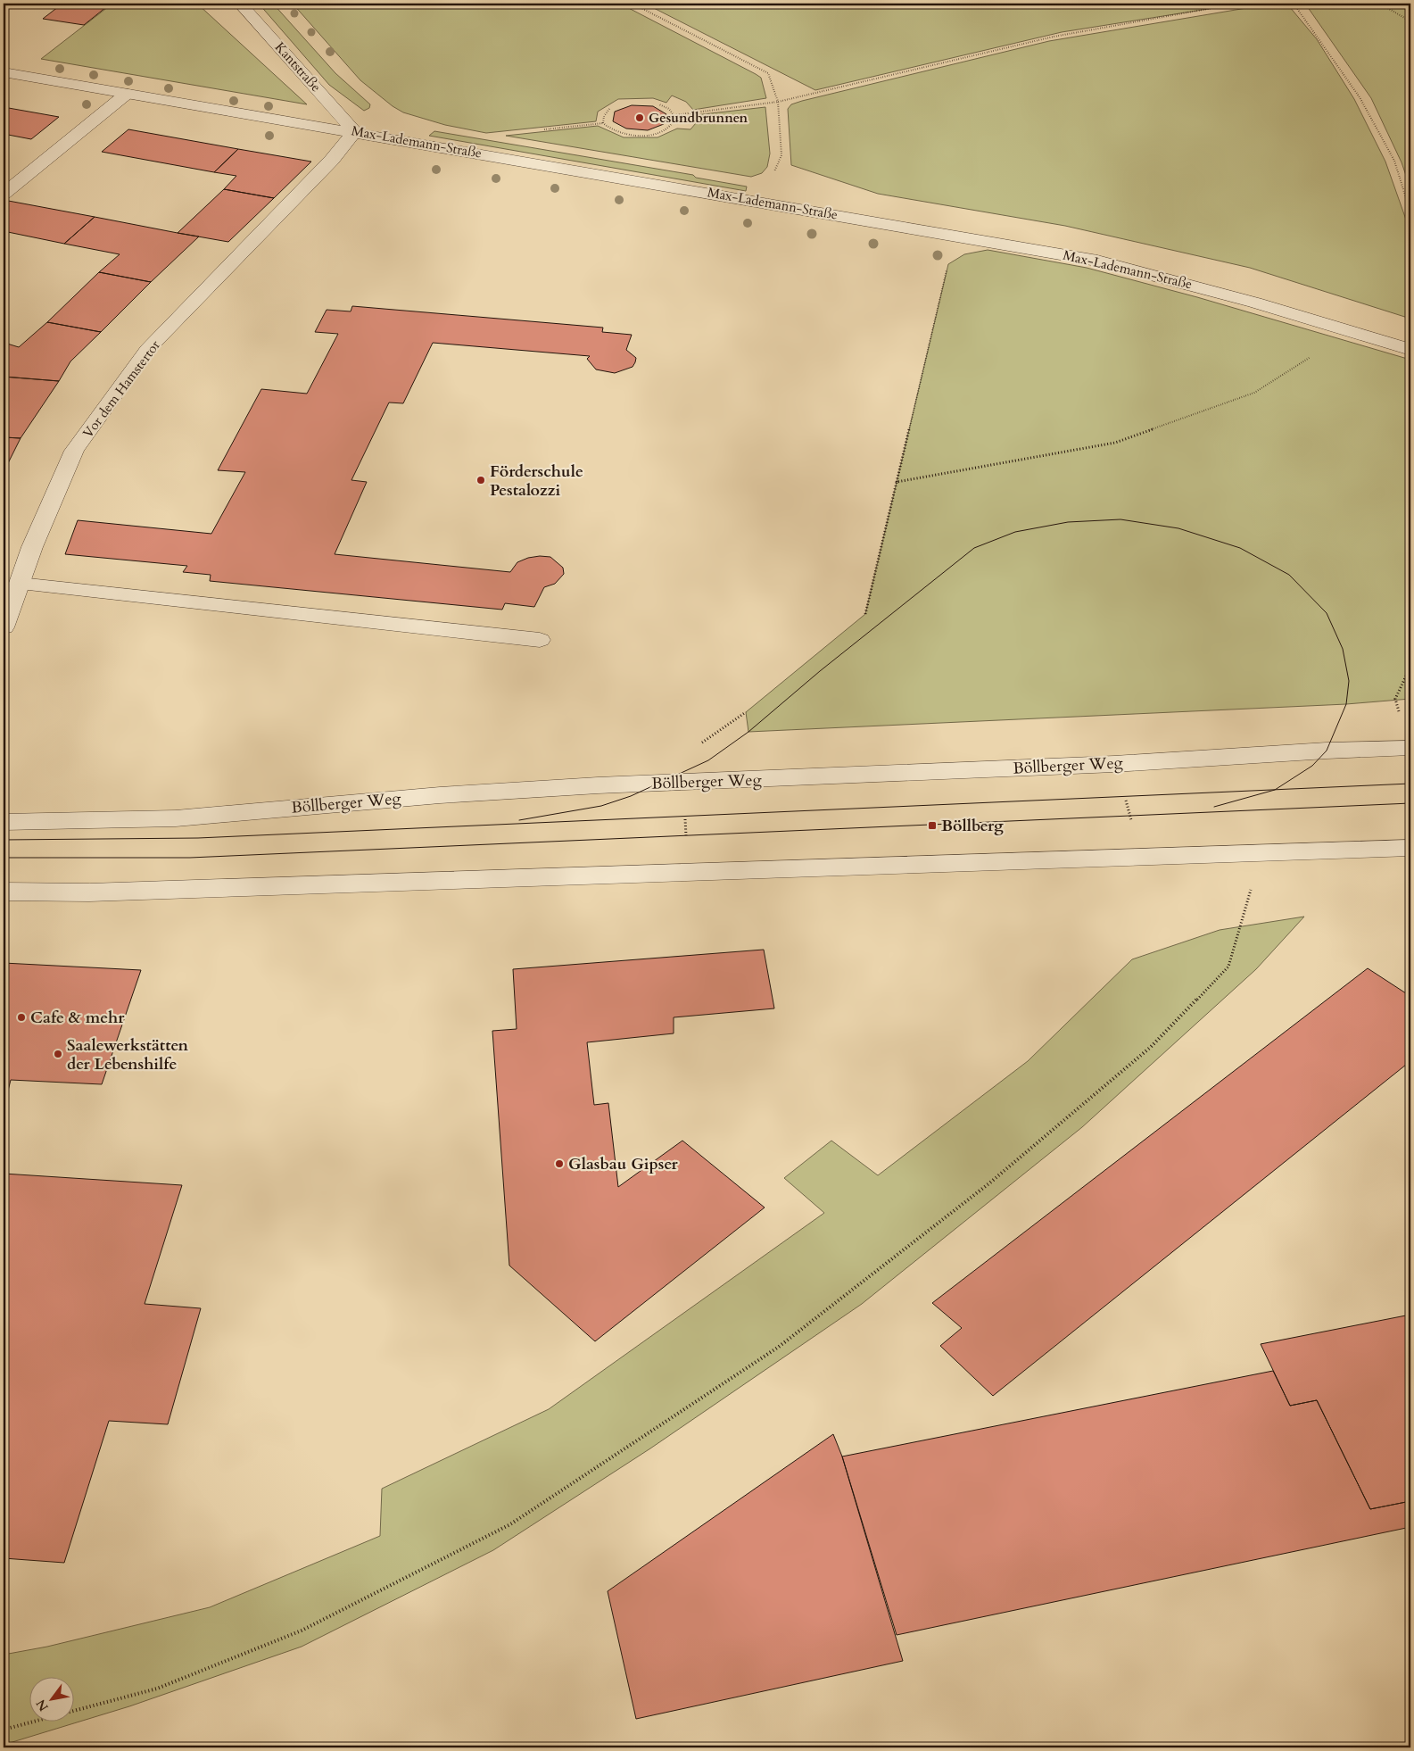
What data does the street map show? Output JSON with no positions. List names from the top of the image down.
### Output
{
  "streets": {
    "street": [
      "Kantstraße",
      "Max-Lademann-Straße",
      "Vor dem Hamstertor",
      "Böllberger Weg"
    ]
  },
  "crossings": [
    ["Kantstraße", "Max-Lademann-Straße"],
    ["Kantstraße", "Vor dem Hamstertor"],
    ["Max-Lademann-Straße", "Vor dem Hamstertor"]
  ],
  "places": {
    "other": [
      "Gesundbrunnen",
      "Förderschule Pestalozzi",
      "Cafe & mehr",
      "Saalewerkstätten der Lebenshilfe",
      "Glasbau Gipser"
    ],
    "transit": ["Böllberg"]
  },
  "north": "bottom left"
}
